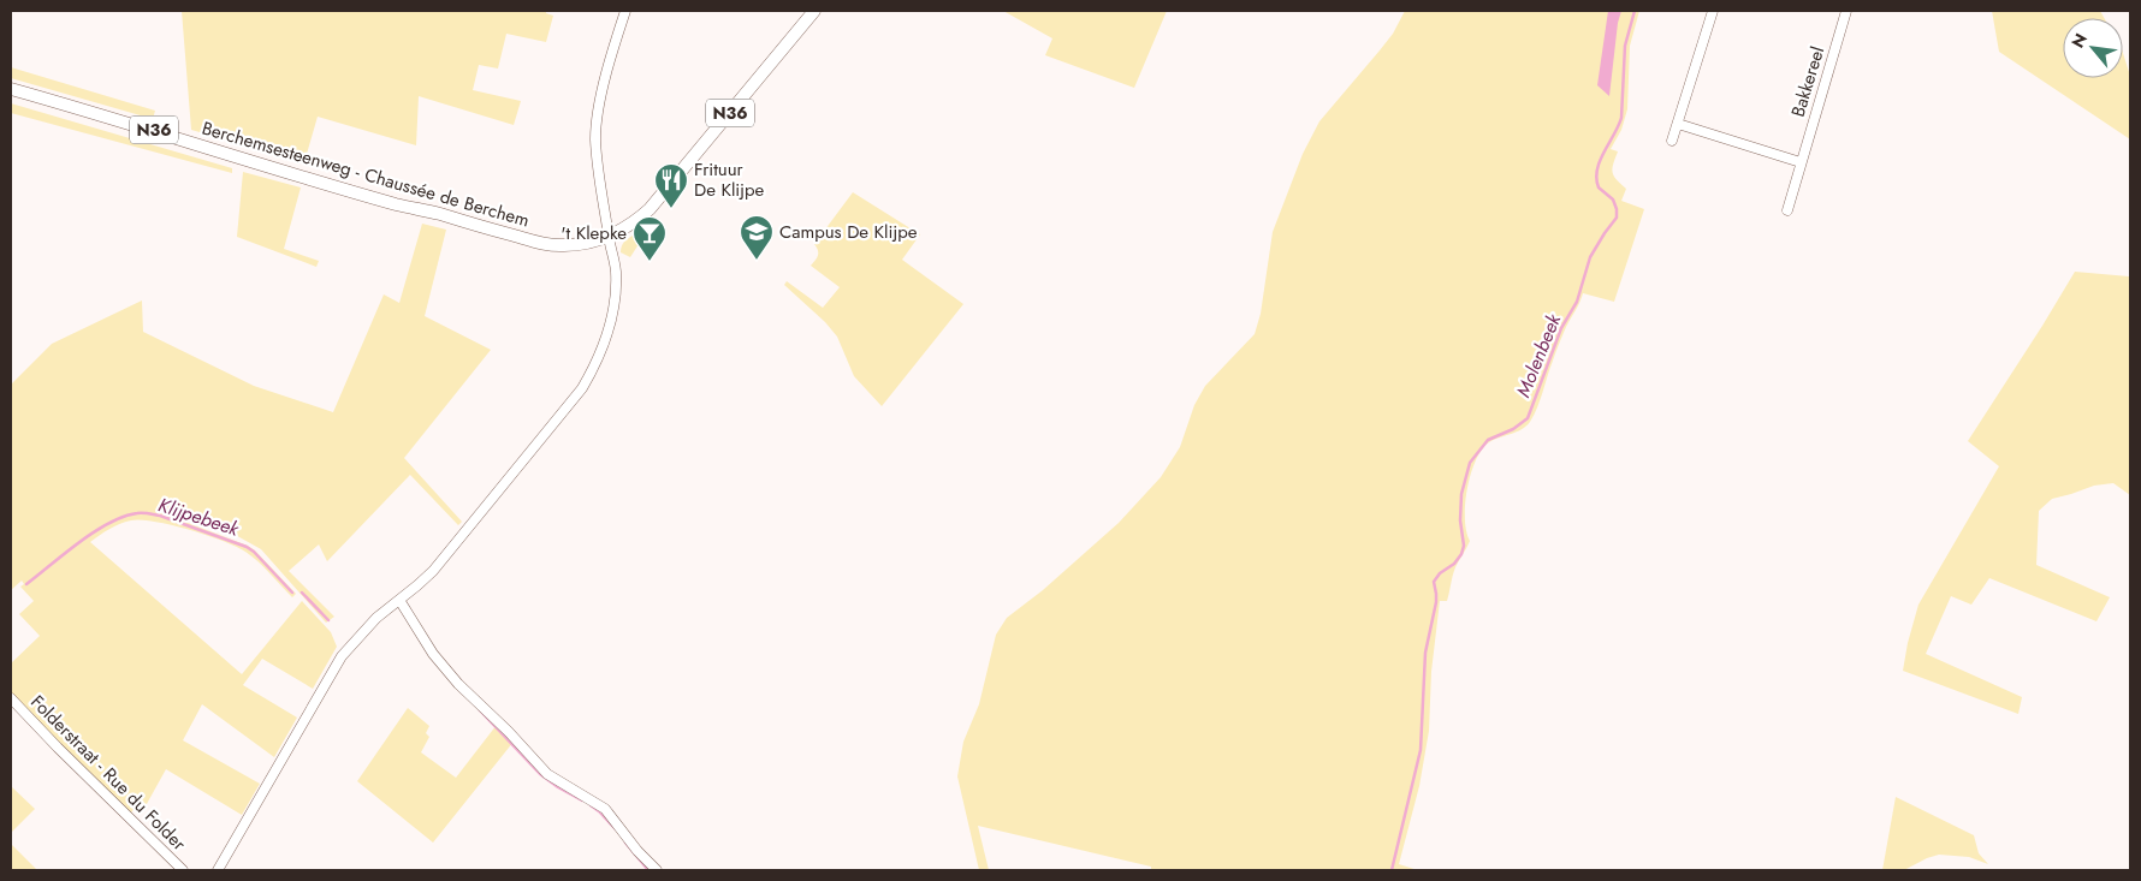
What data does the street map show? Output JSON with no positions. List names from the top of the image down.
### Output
{
  "streets": {
    "main road": ["N36", "Berchemsesteenweg - Chaussée de Berchem"],
    "street": ["Bakkereel", "Folderstraat - Rue du Folder"]
  },
  "crossings": [
    ["N36", "Berchemsesteenweg - Chaussée de Berchem"]
  ],
  "water": ["Molenbeek", "Klijpebeek"],
  "places": {
    "restaurant": ["Frituur De Klijpe"],
    "school or university": ["Campus De Klijpe"],
    "bar": ["'t Klepke"]
  },
  "north": "top left"
}
